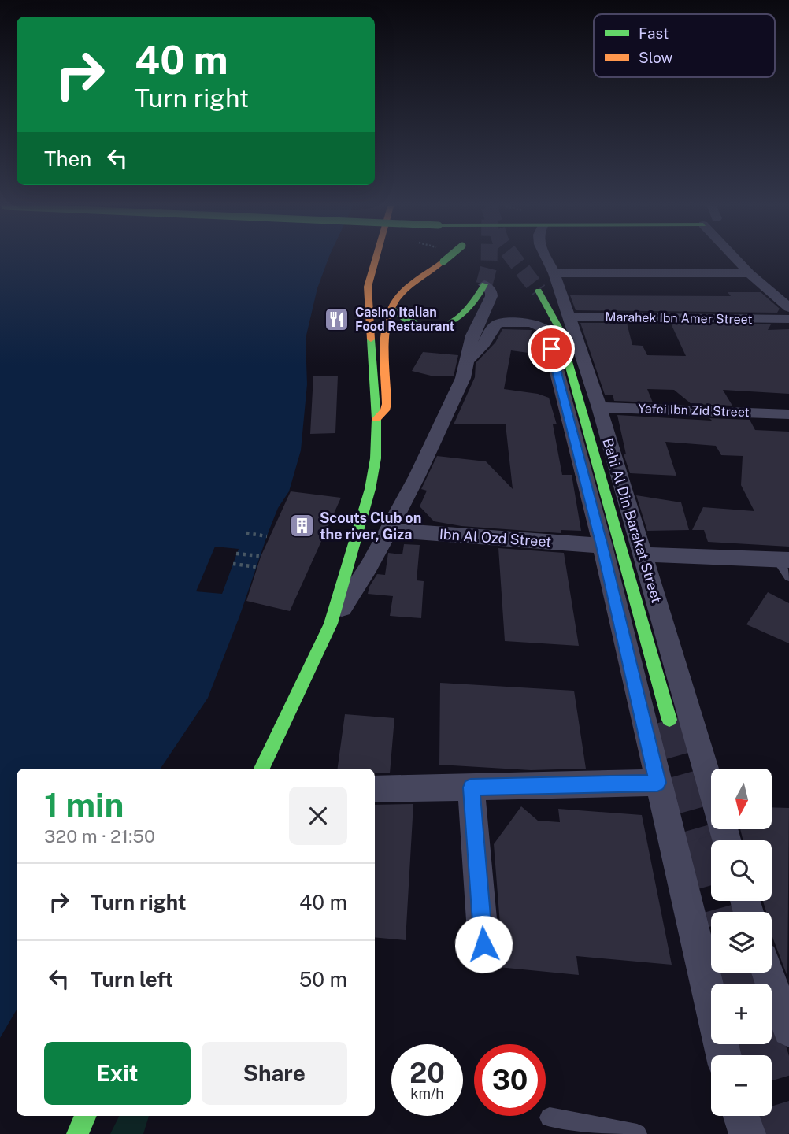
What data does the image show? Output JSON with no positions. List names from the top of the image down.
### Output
{
  "streets": {
    "main road": ["Bahi Al Din Barakat Street"],
    "street": ["Marahek Ibn Amer Street", "Yafei Ibn Zid Street", "Ibn Al Ozd Street"]
  },
  "crossings": [
    ["Marahek Ibn Amer Street", "Bahi Al Din Barakat Street"],
    ["Yafei Ibn Zid Street", "Bahi Al Din Barakat Street"]
  ],
  "places": {
    "restaurant": ["Casino Italian Food Restaurant"],
    "building": ["Scouts Club on the river, Giza"]
  },
  "legend": ["Fast", "Slow"],
  "north": "bottom",
  "page": {
    "turn": ["40 m", "Turn right"],
    "then": "Then",
    "map_buttons": ["+", "−"],
    "heading": ["1 min", "320 m · 21:50"],
    "list": [
      {
        "name": "Turn right",
        "value": "40 m"
      },
      {
        "name": "Turn left",
        "value": "50 m"
      }
    ],
    "buttons": ["Exit", "Share"],
    "speed": "20 km/h",
    "limit": "30"
  }
}
